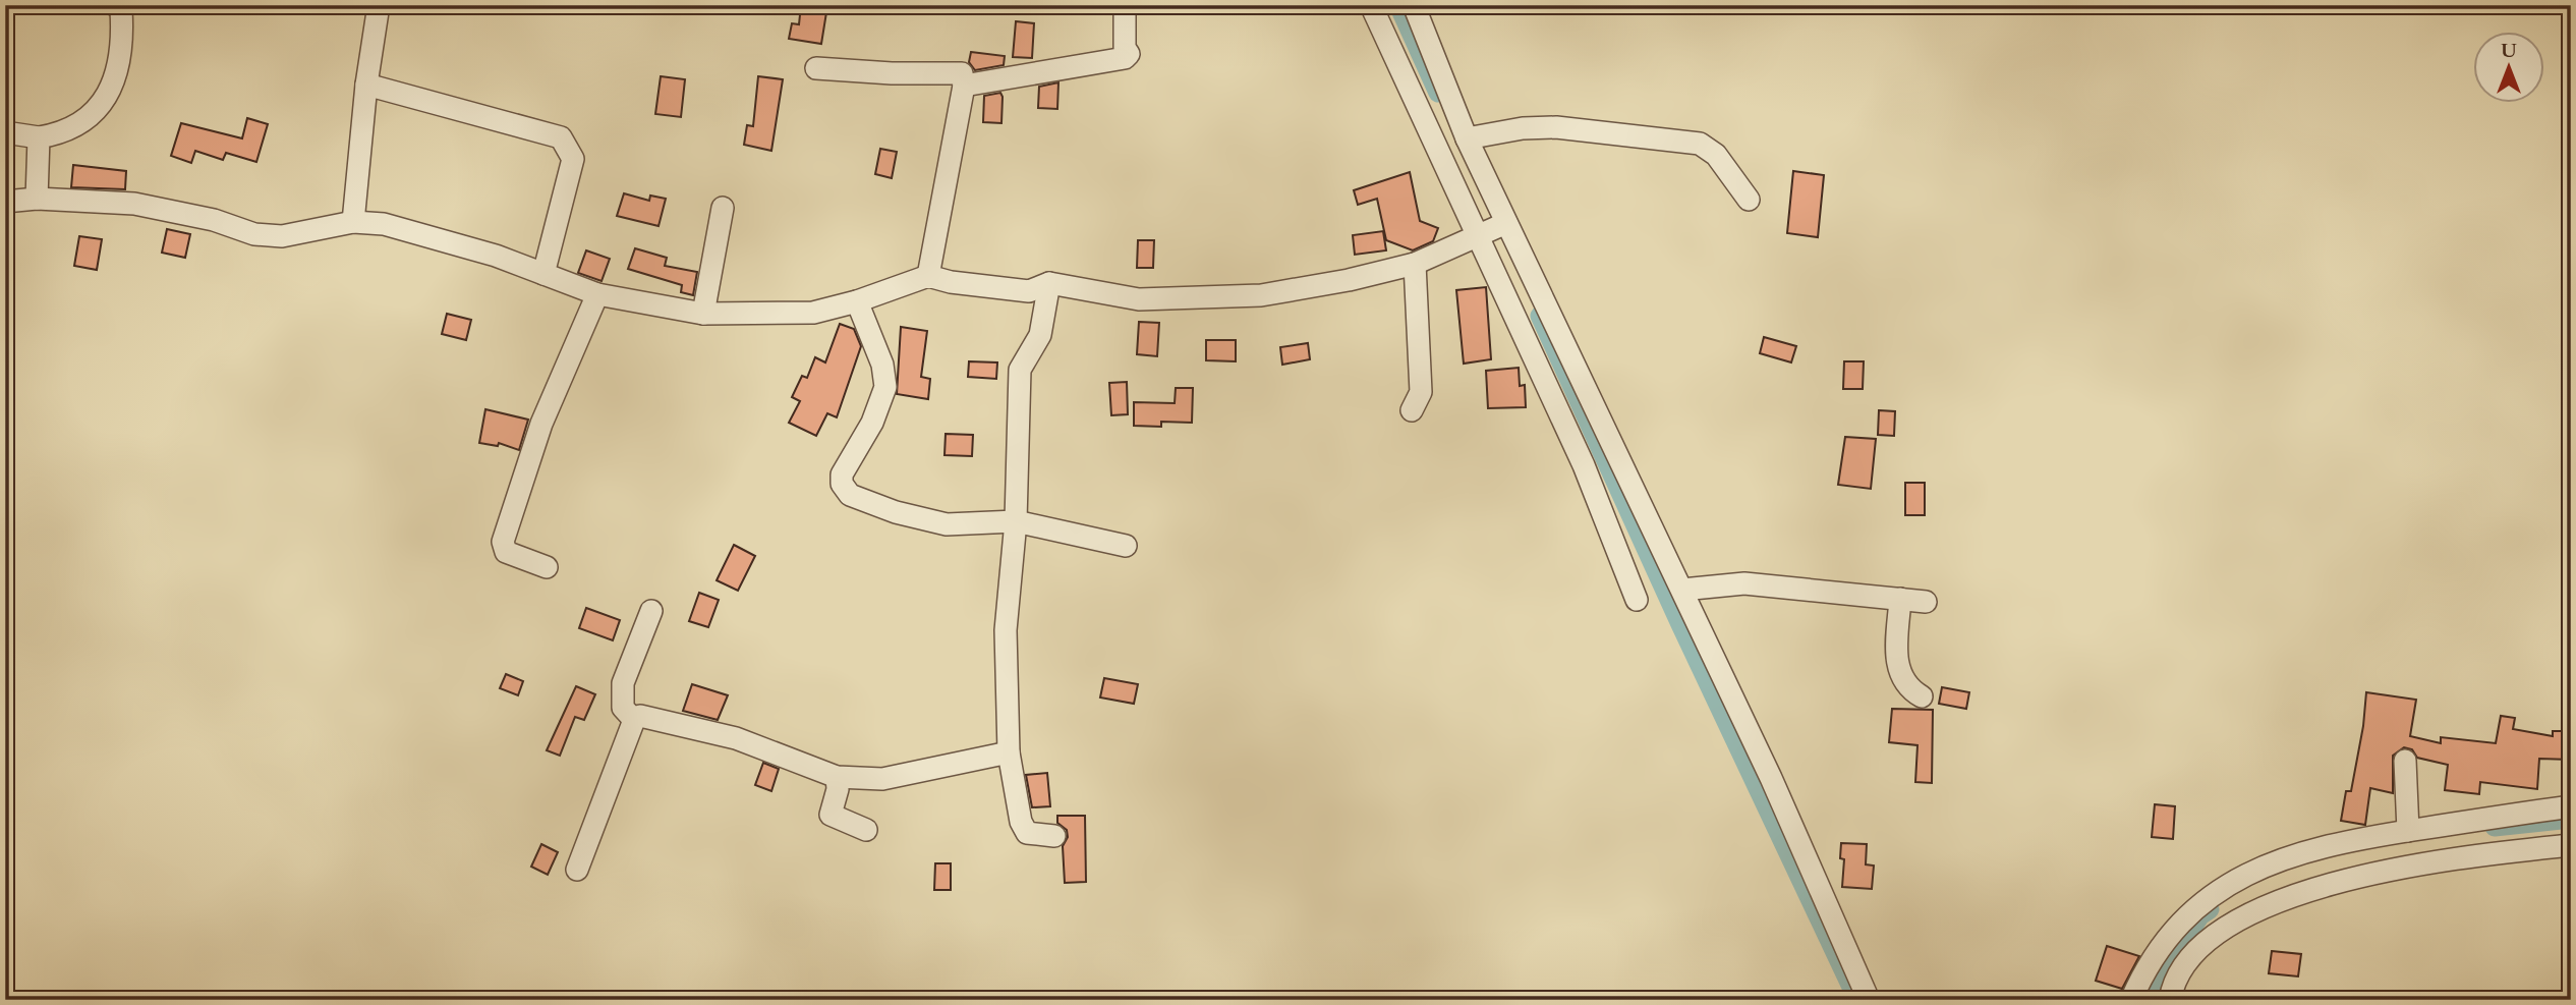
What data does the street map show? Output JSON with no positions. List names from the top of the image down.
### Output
{
  "north": "top"
}
